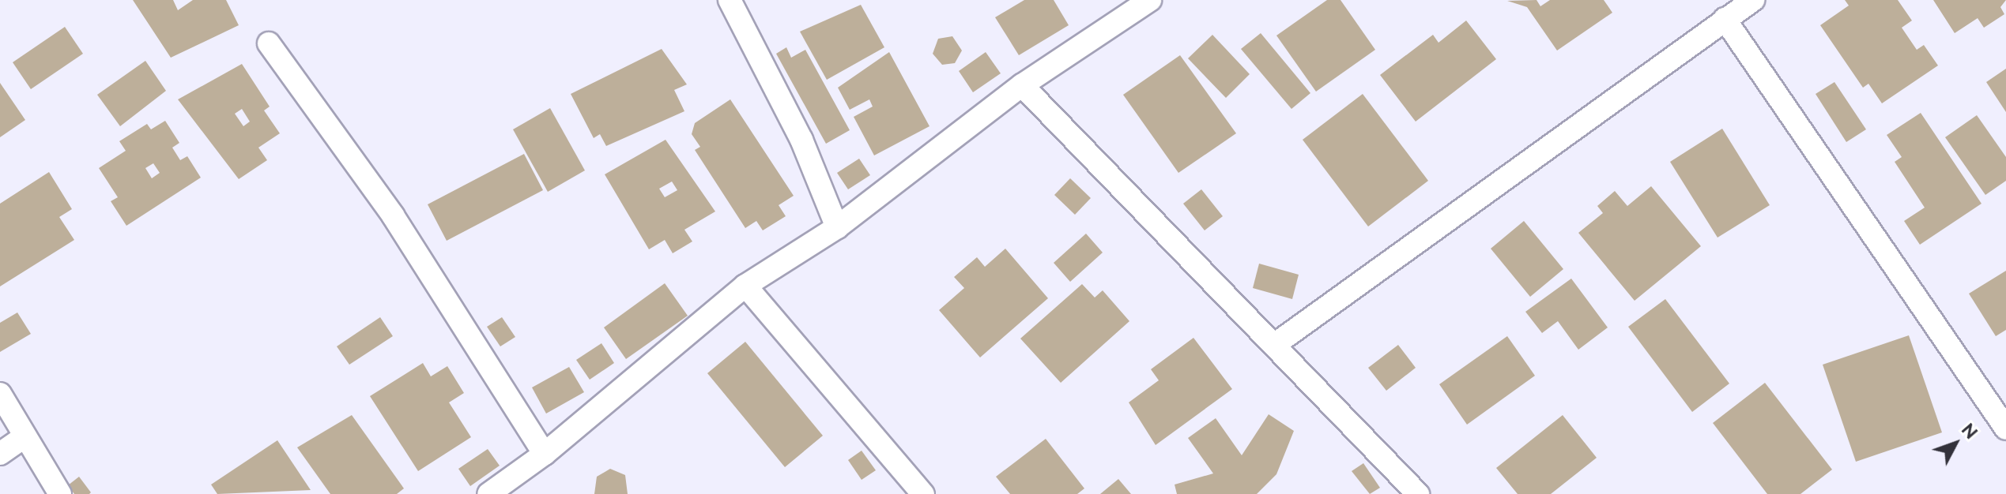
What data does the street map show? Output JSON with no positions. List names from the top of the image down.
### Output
{
  "north": "top right"
}
